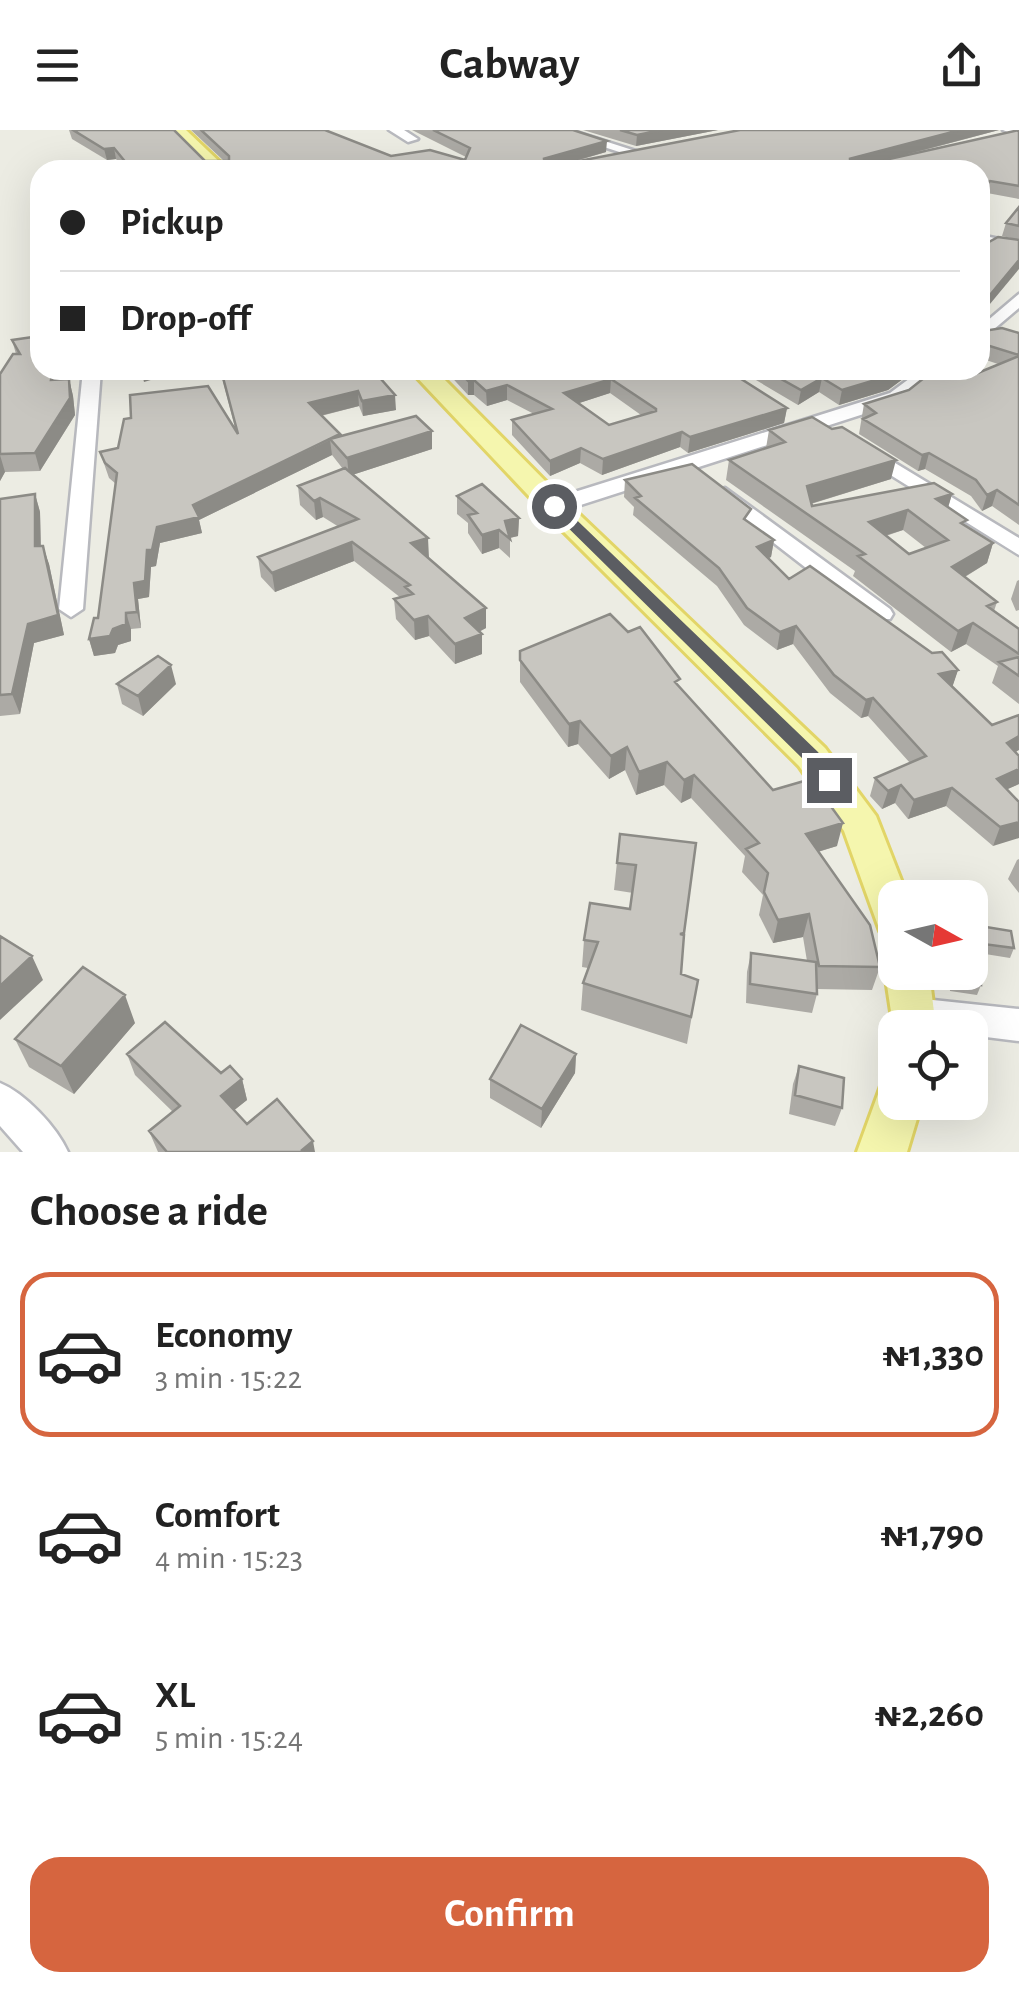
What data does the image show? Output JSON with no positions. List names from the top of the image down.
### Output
{
  "north": "right",
  "page": {
    "header": "Cabway",
    "banner": ["Pickup", "Drop-off"],
    "heading": "Choose a ride",
    "list": [
      {
        "name": "Economy",
        "note": "3 min · 15:22",
        "value": "₦1,330"
      },
      {
        "name": "Comfort",
        "note": "4 min · 15:23",
        "value": "₦1,790"
      },
      {
        "name": "XL",
        "note": "5 min · 15:24",
        "value": "₦2,260"
      }
    ],
    "buttons": "Confirm"
  }
}
